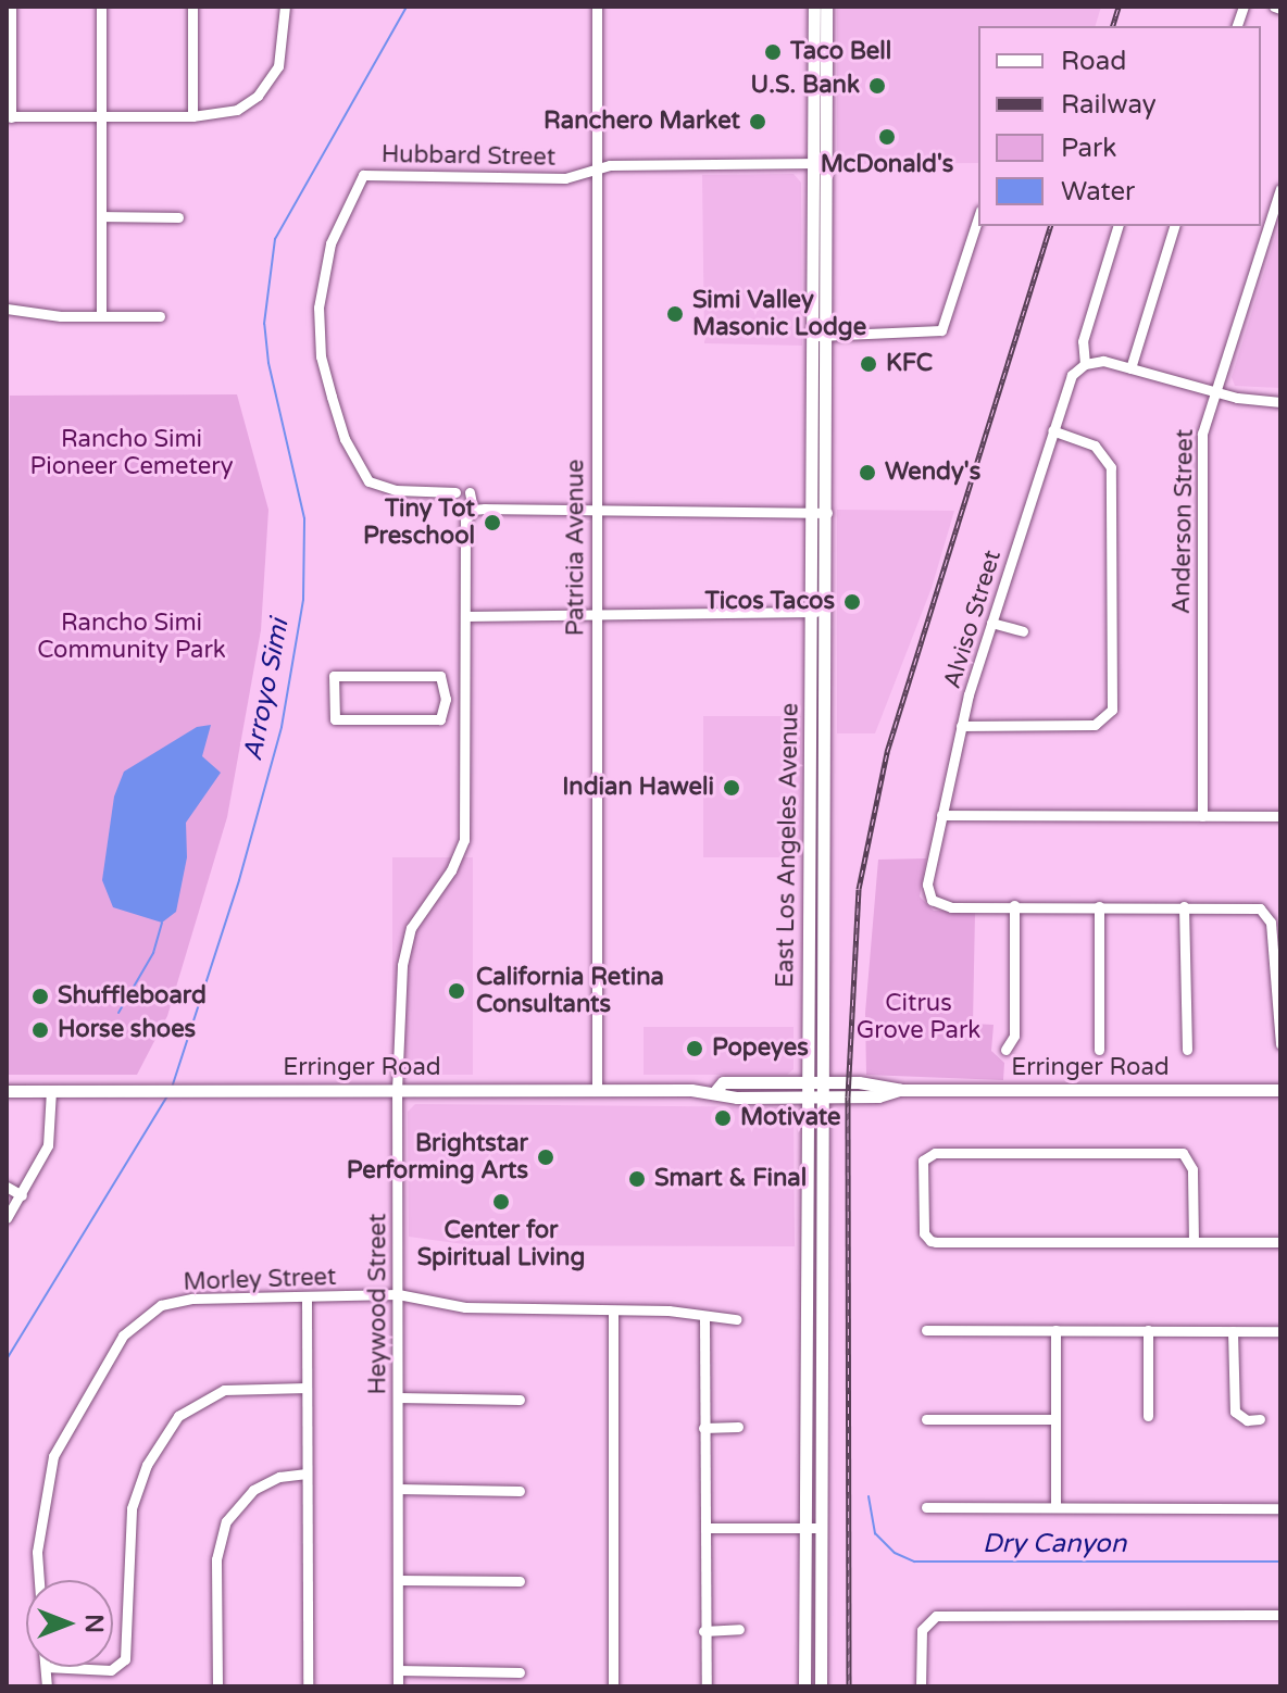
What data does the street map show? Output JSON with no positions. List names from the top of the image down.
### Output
{
  "streets": {
    "main road": ["East Los Angeles Avenue", "Erringer Road"],
    "street": [
      "Hubbard Street",
      "Anderson Street",
      "Patricia Avenue",
      "Alviso Street",
      "Morley Street",
      "Heywood Street"
    ]
  },
  "crossings": [
    ["Hubbard Street", "Patricia Avenue"],
    ["Hubbard Street", "East Los Angeles Avenue"],
    ["Patricia Avenue", "Erringer Road"],
    ["East Los Angeles Avenue", "Erringer Road"],
    ["Erringer Road", "Heywood Street"],
    ["Morley Street", "Heywood Street"]
  ],
  "water": ["Arroyo Simi", "Dry Canyon"],
  "parks": ["Rancho Simi Pioneer Cemetery", "Rancho Simi Community Park", "Citrus Grove Park"],
  "places": [
    "Taco Bell",
    "U.S. Bank",
    "Ranchero Market",
    "McDonald's",
    "Simi Valley Masonic Lodge",
    "KFC",
    "Wendy's",
    "Tiny Tot Preschool",
    "Ticos Tacos",
    "Indian Haweli",
    "California Retina Consultants",
    "Shuffleboard",
    "Horse shoes",
    "Popeyes",
    "Motivate",
    "Brightstar Performing Arts",
    "Smart & Final",
    "Center for Spiritual Living"
  ],
  "legend": [
    "Road",
    "Railway",
    "Park",
    "Water"
  ],
  "north": "right"
}
